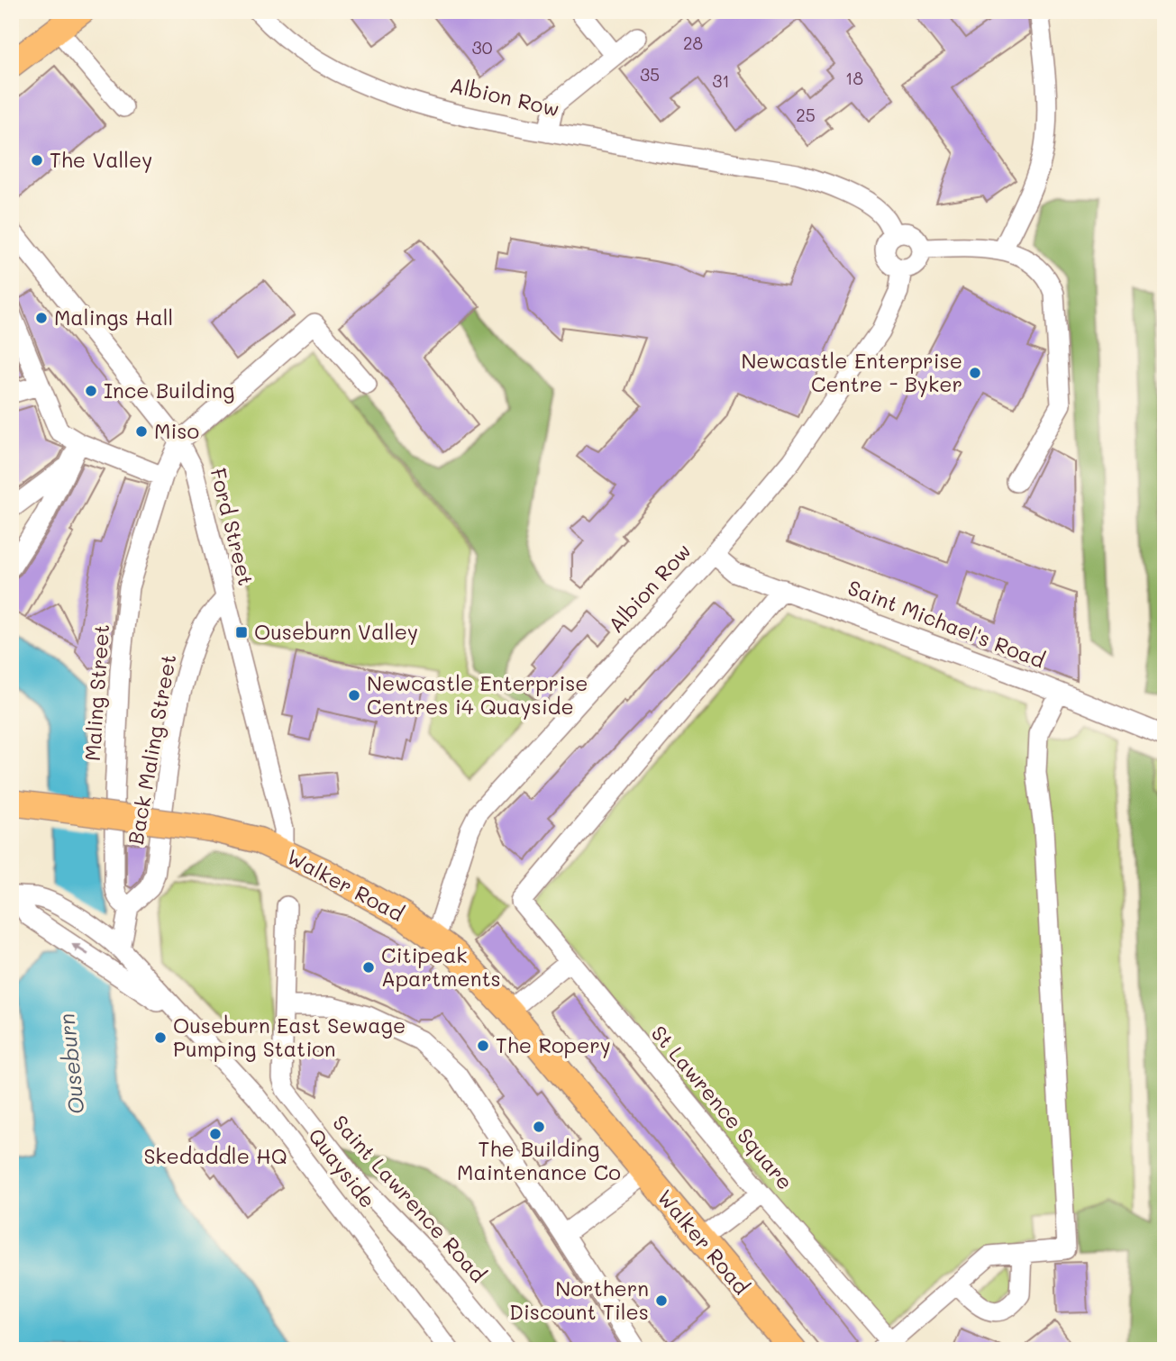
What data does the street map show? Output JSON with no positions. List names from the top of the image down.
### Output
{
  "streets": {
    "main road": ["Walker Road"],
    "street": [
      "Albion Row",
      "Ford Street",
      "Saint Michael's Road",
      "Maling Street",
      "Back Maling Street",
      "St Lawrence Square",
      "Quayside",
      "Saint Lawrence Road"
    ]
  },
  "crossings": [
    ["Albion Row", "Saint Michael's Road"],
    ["Albion Row", "Walker Road"],
    ["Ford Street", "Maling Street"],
    ["Ford Street", "Back Maling Street"],
    ["Ford Street", "Walker Road"],
    ["Saint Michael's Road", "St Lawrence Square"],
    ["Maling Street", "Back Maling Street"],
    ["Maling Street", "Quayside"]
  ],
  "water": ["Ouseburn"],
  "places": {
    "other": [
      "The Valley",
      "Malings Hall",
      "Newcastle Enterprise Centre - Byker",
      "Ince Building",
      "Miso",
      "Newcastle Enterprise Centres i4 Quayside",
      "Citipeak Apartments",
      "Ouseburn East Sewage Pumping Station",
      "The Ropery",
      "The Building Maintenance Co",
      "Skedaddle HQ",
      "Northern Discount Tiles"
    ],
    "transit": ["Ouseburn Valley"]
  },
  "house_numbers": [
    "28",
    "30",
    "35",
    "18",
    "31",
    "25"
  ]
}
